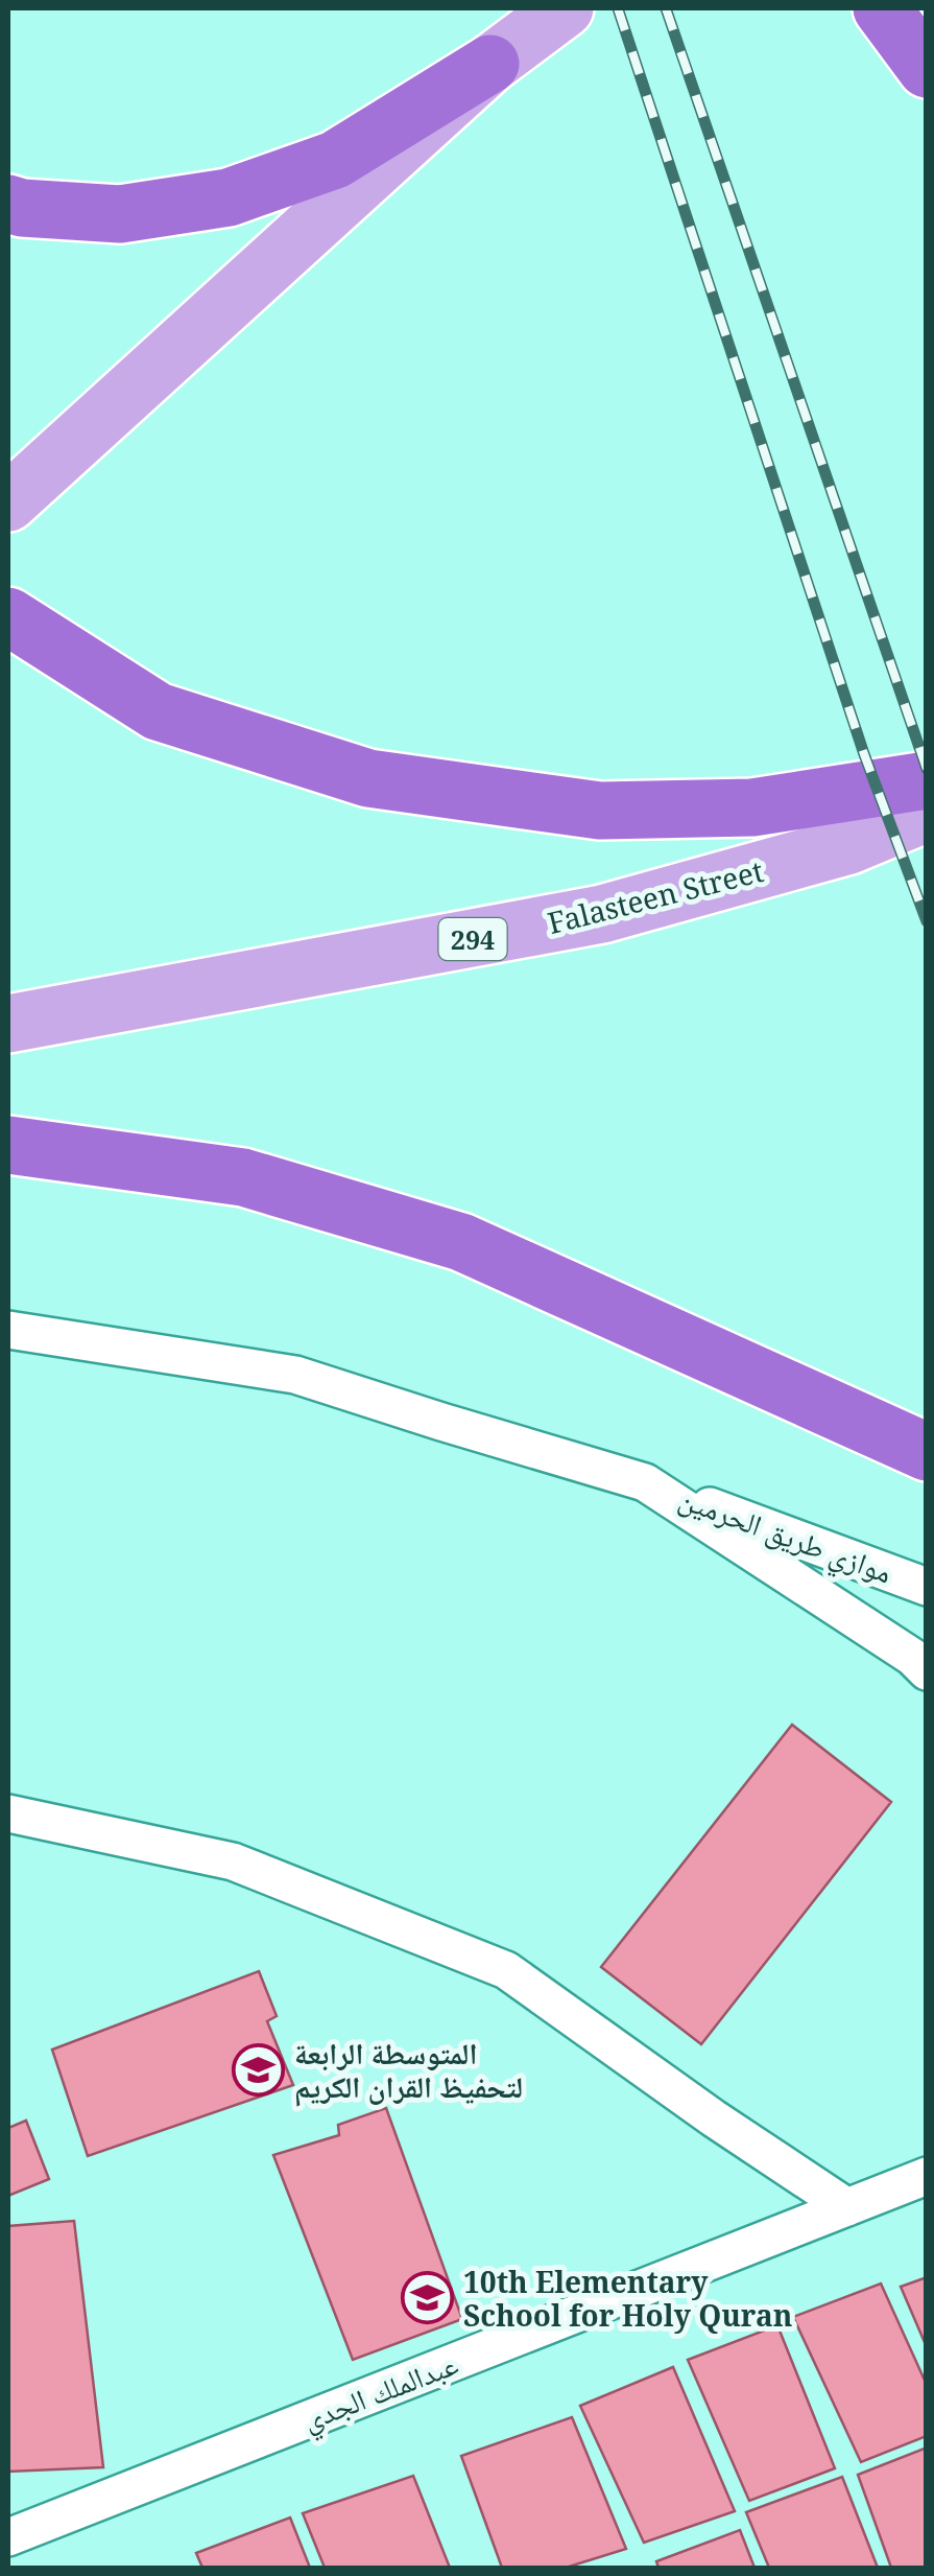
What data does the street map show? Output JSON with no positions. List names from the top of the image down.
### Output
{
  "streets": {
    "main road": ["Falasteen Street", "294"],
    "street": ["موازي طريق الحرمين", "عبدالملك الجدي"]
  },
  "places": {
    "school or university": ["المتوسطة الرابعة لتحفيظ القران الكريم", "10th Elementary School for Holy Quran"]
  }
}
